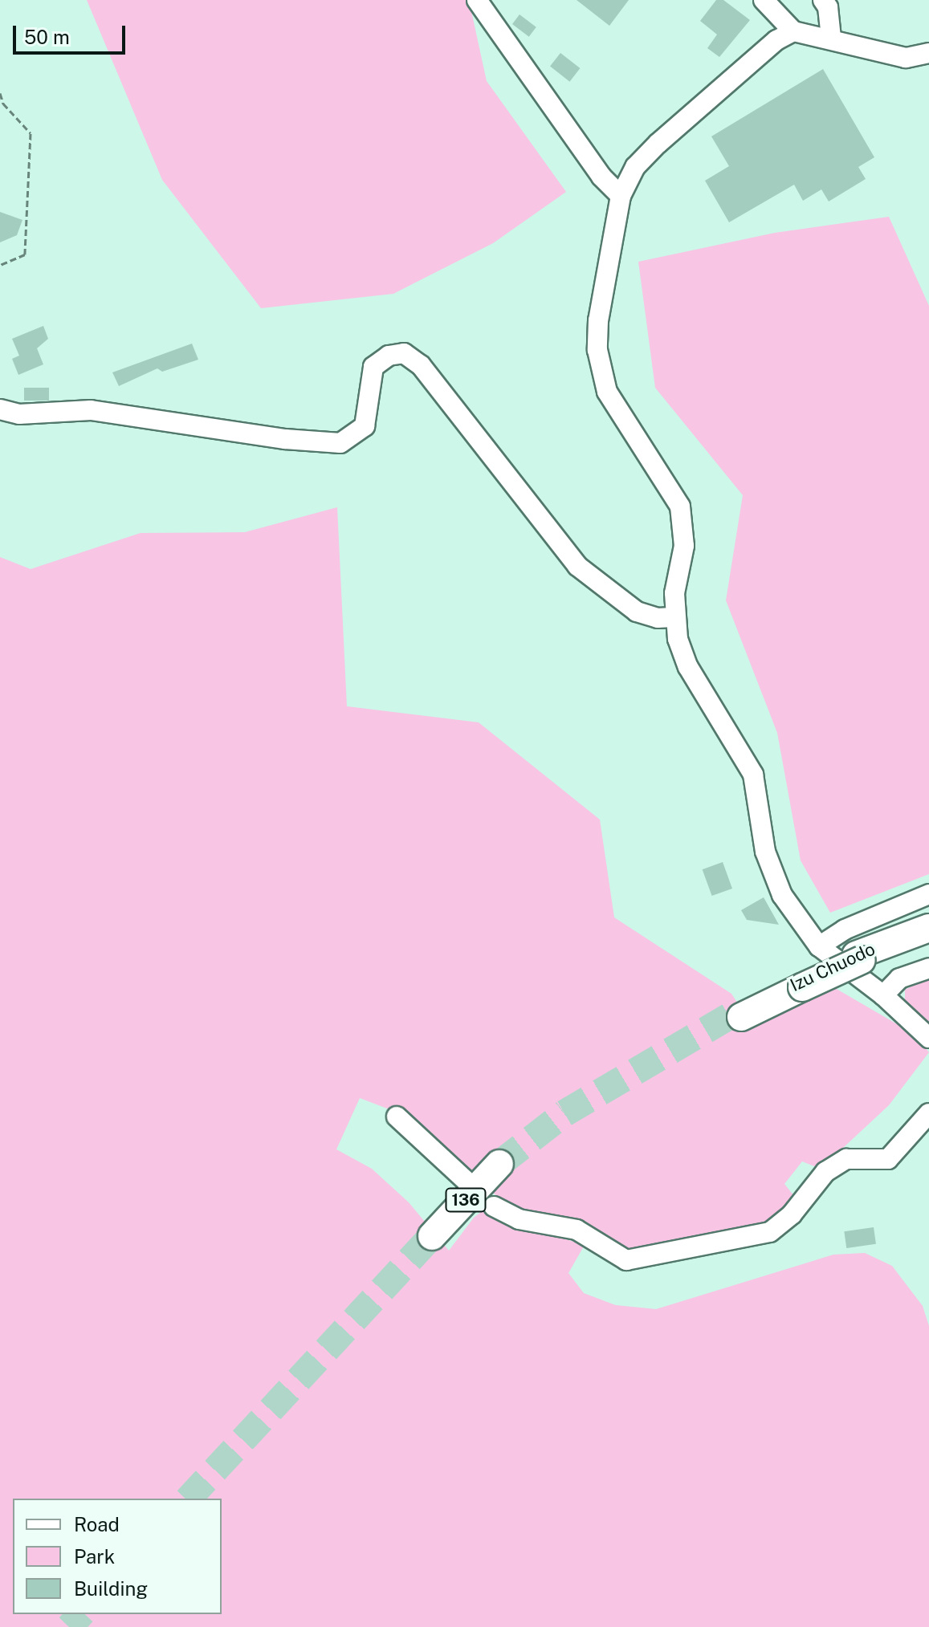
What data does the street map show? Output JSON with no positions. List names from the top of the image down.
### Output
{
  "streets": {
    "highway": ["Izu Chuodo", "136"]
  },
  "legend": ["Road", "Park", "Building"],
  "scale_bar": "50 m"
}
